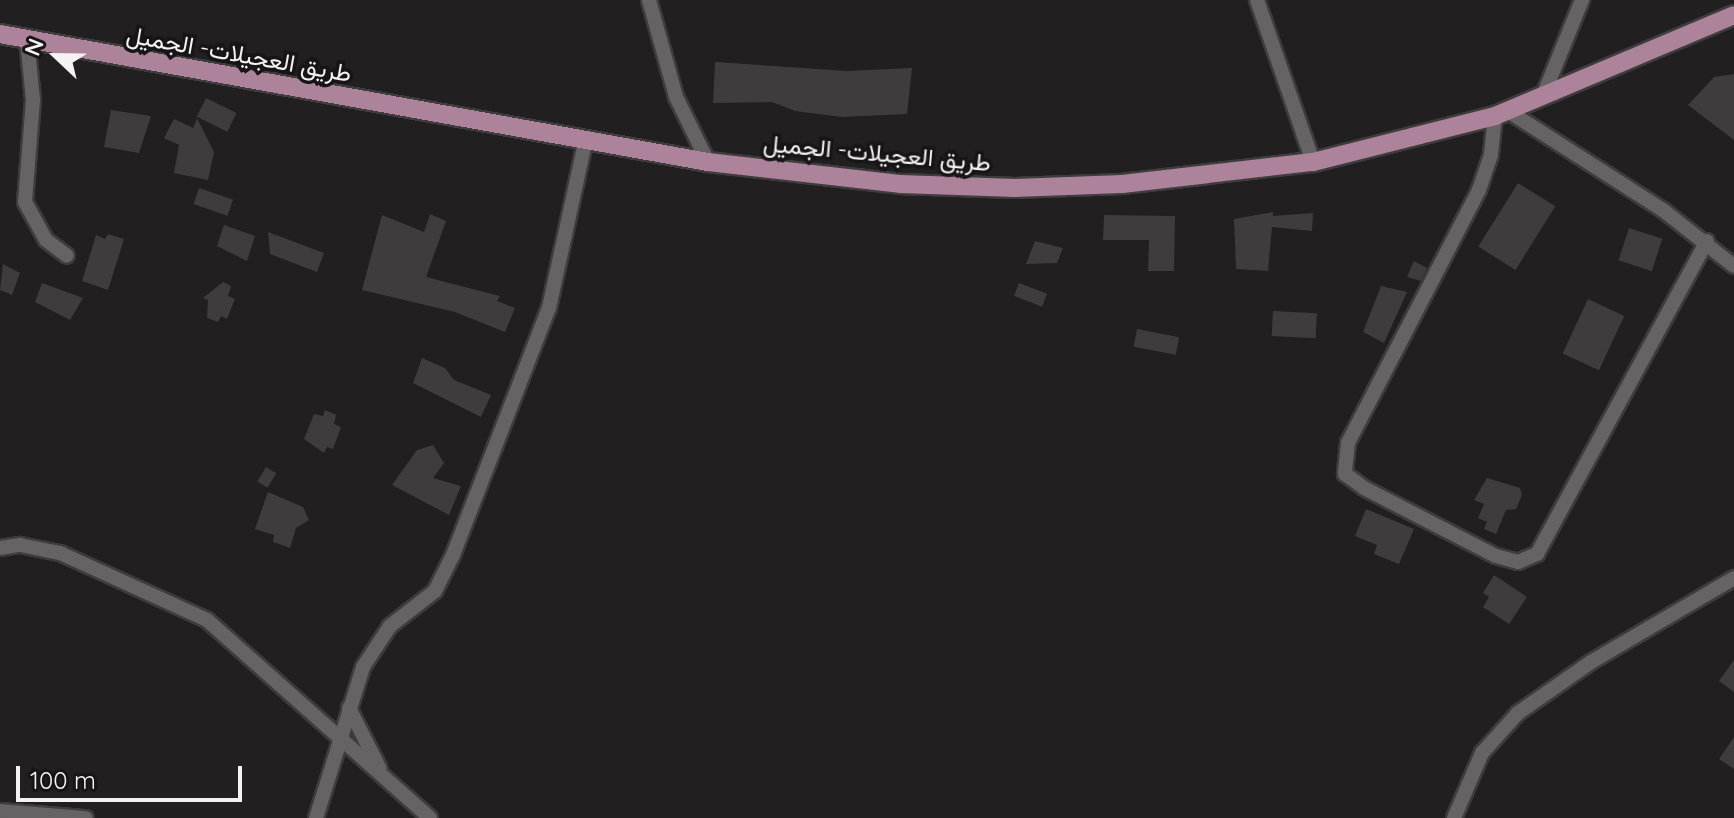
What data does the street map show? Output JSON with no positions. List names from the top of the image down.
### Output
{
  "streets": {
    "main road": ["طريق العجيلات- الجميل"]
  },
  "scale_bar": "100 m",
  "north": "left"
}
